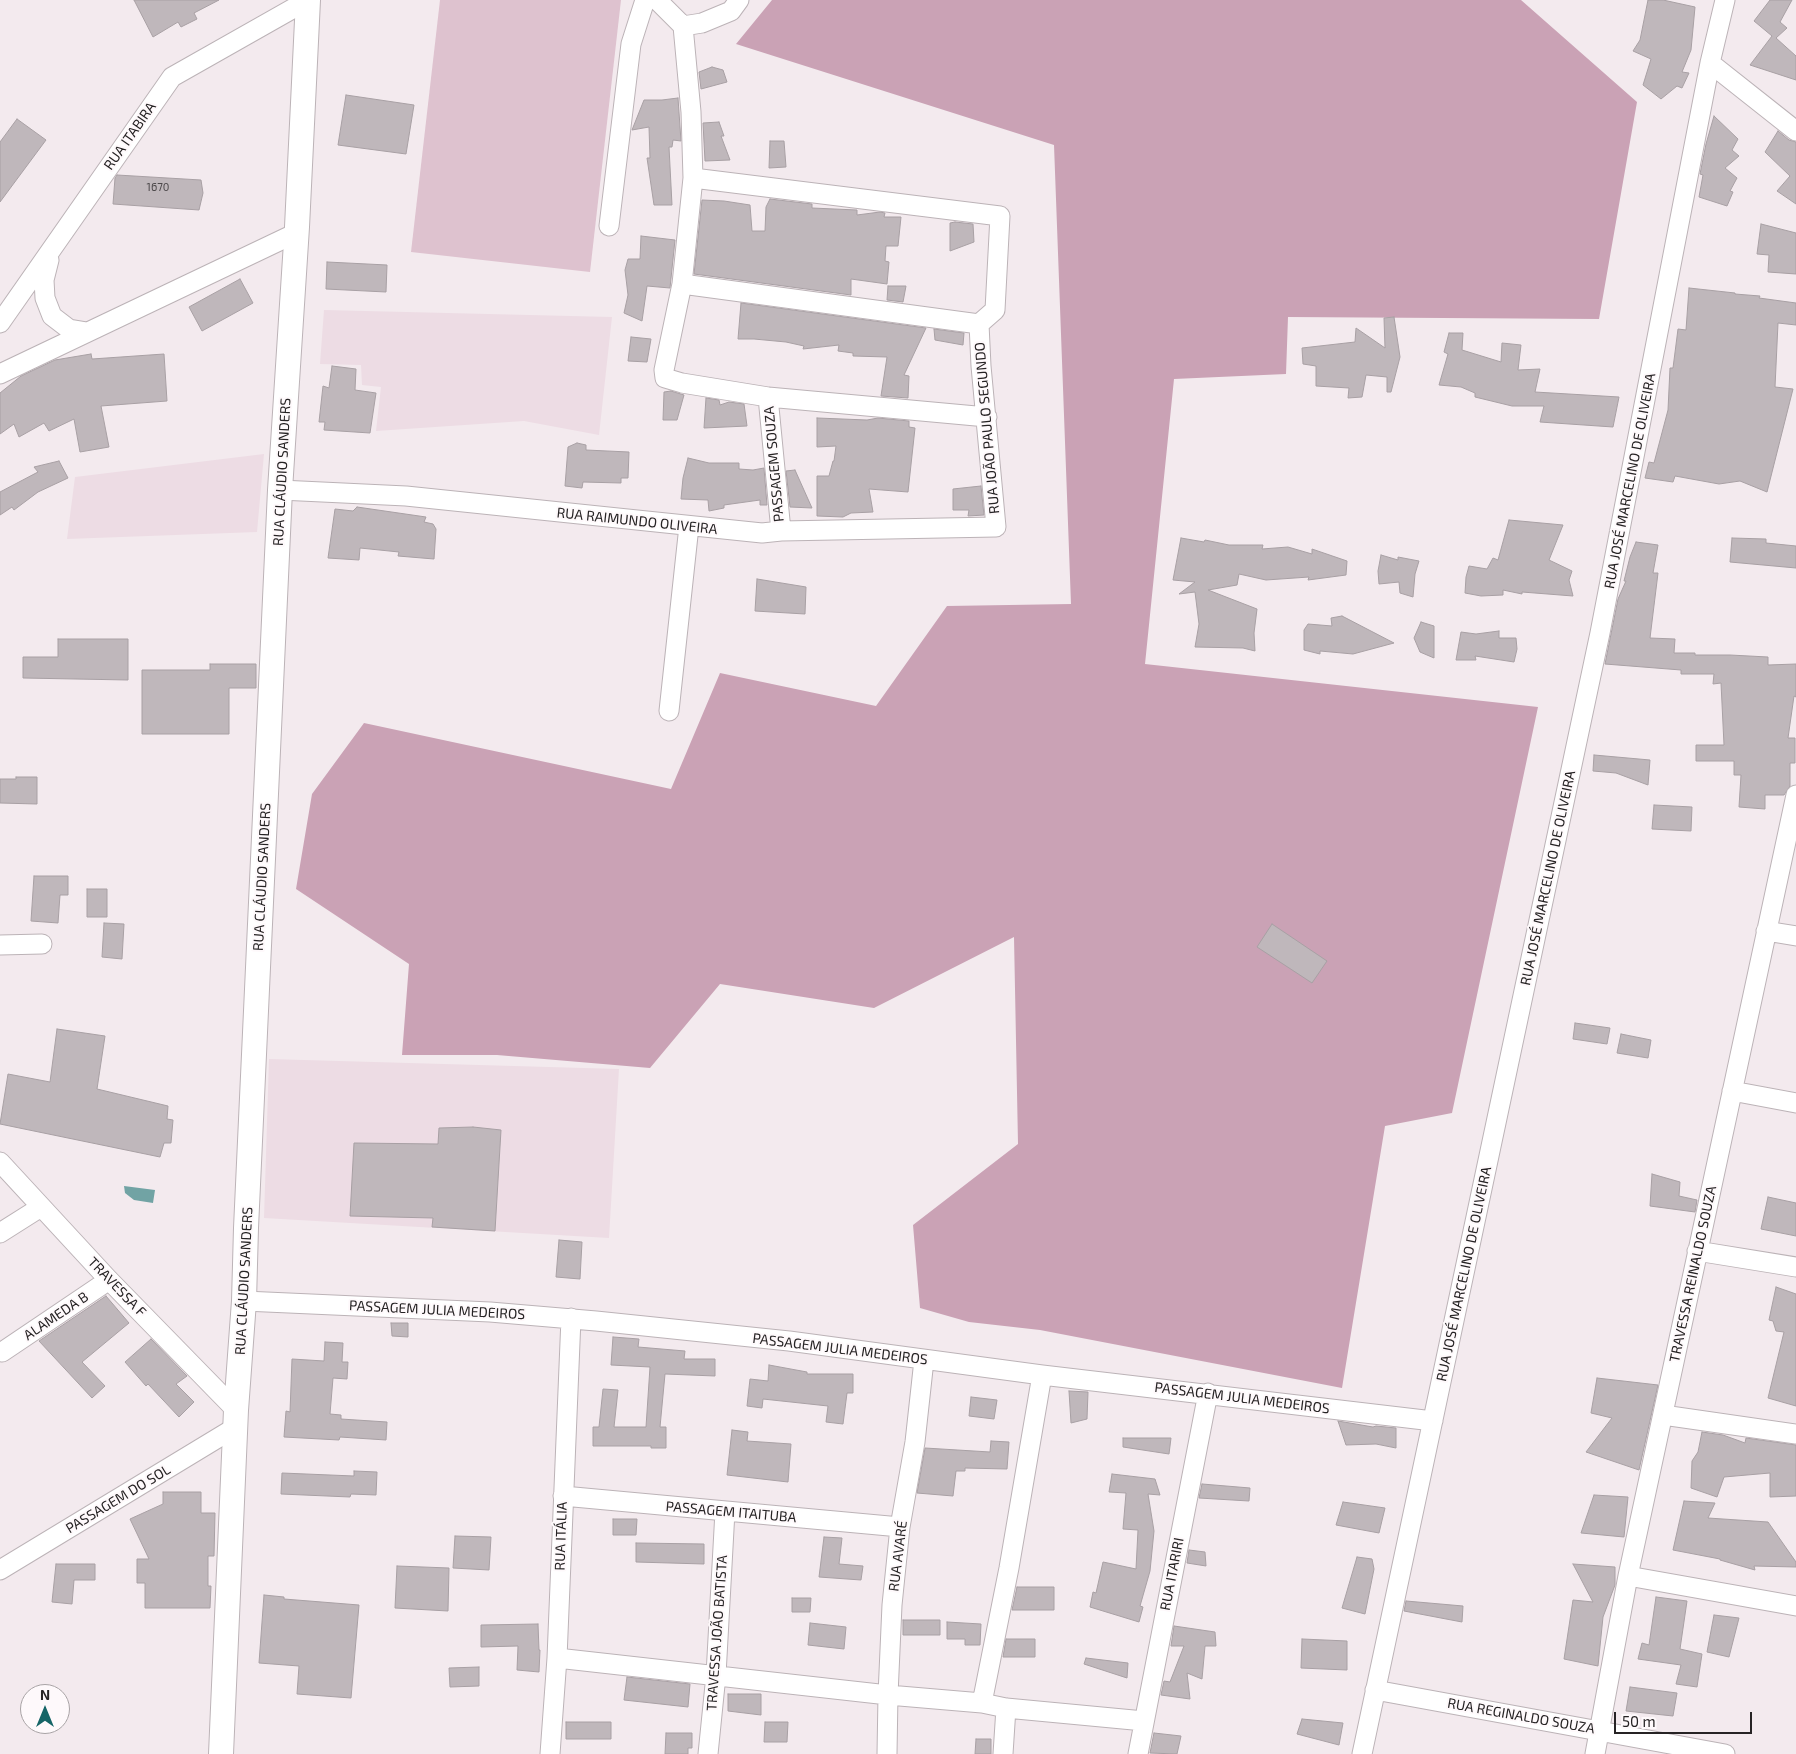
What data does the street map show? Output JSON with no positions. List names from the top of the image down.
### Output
{
  "streets": {
    "main road": ["RUA CLÁUDIO SANDERS"],
    "street": [
      "RUA ITABIRA",
      "RUA JOÃO PAULO SEGUNDO",
      "PASSAGEM SOUZA",
      "RUA JOSÉ MARCELINO DE OLIVEIRA",
      "RUA RAIMUNDO OLIVEIRA",
      "TRAVESSA REINALDO SOUZA",
      "TRAVESSA F",
      "PASSAGEM JULIA MEDEIROS",
      "ALAMEDA B",
      "PASSAGEM DO SOL",
      "PASSAGEM ITAITUBA",
      "RUA ITÁLIA",
      "RUA AVARÉ",
      "RUA ITARIRI",
      "TRAVESSA JOÃO BATISTA",
      "RUA REGINALDO SOUZA"
    ]
  },
  "crossings": [
    ["RUA ITABIRA", "RUA CLÁUDIO SANDERS"],
    ["RUA JOÃO PAULO SEGUNDO", "RUA RAIMUNDO OLIVEIRA"],
    ["PASSAGEM SOUZA", "RUA RAIMUNDO OLIVEIRA"],
    ["RUA CLÁUDIO SANDERS", "RUA RAIMUNDO OLIVEIRA"],
    ["RUA CLÁUDIO SANDERS", "TRAVESSA F"],
    ["RUA CLÁUDIO SANDERS", "PASSAGEM JULIA MEDEIROS"],
    ["RUA CLÁUDIO SANDERS", "PASSAGEM DO SOL"],
    ["RUA JOSÉ MARCELINO DE OLIVEIRA", "PASSAGEM JULIA MEDEIROS"],
    ["RUA JOSÉ MARCELINO DE OLIVEIRA", "RUA REGINALDO SOUZA"],
    ["TRAVESSA REINALDO SOUZA", "RUA REGINALDO SOUZA"],
    ["TRAVESSA F", "ALAMEDA B"],
    ["TRAVESSA F", "PASSAGEM DO SOL"],
    ["PASSAGEM JULIA MEDEIROS", "RUA ITÁLIA"],
    ["PASSAGEM JULIA MEDEIROS", "RUA AVARÉ"],
    ["PASSAGEM JULIA MEDEIROS", "RUA ITARIRI"],
    ["PASSAGEM ITAITUBA", "RUA ITÁLIA"],
    ["PASSAGEM ITAITUBA", "RUA AVARÉ"],
    ["PASSAGEM ITAITUBA", "TRAVESSA JOÃO BATISTA"]
  ],
  "house_numbers": ["1670"],
  "scale_bar": "50 m",
  "north": "top"
}
